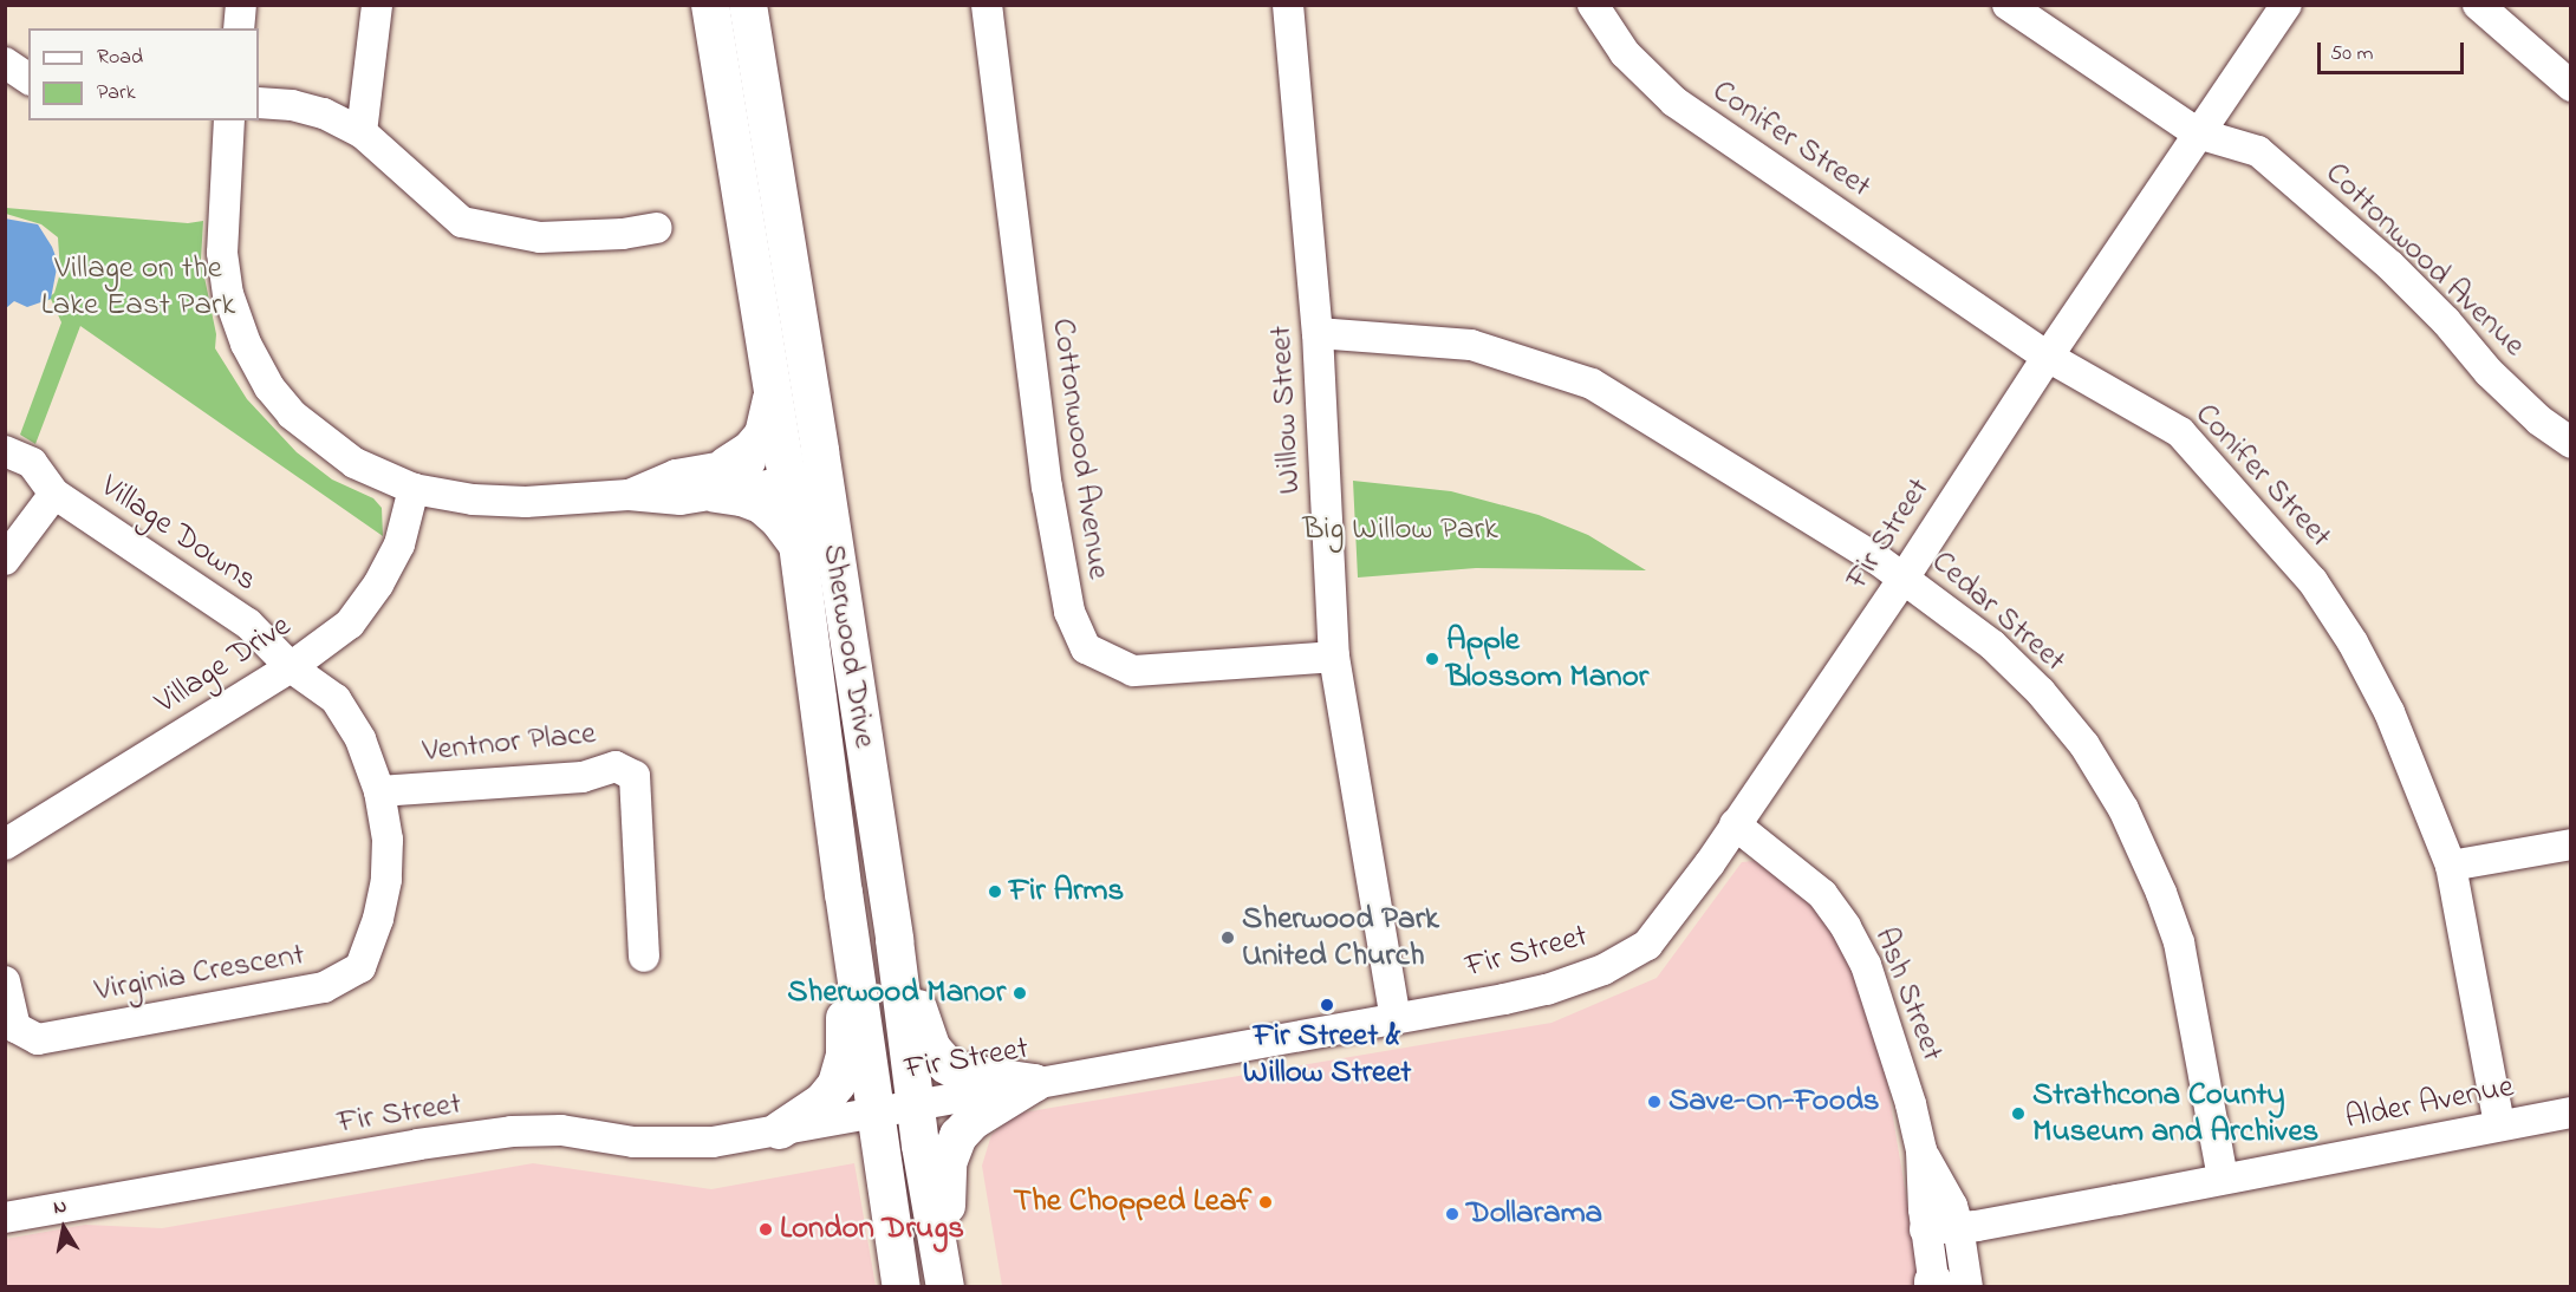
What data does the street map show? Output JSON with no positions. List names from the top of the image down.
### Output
{
  "streets": {
    "main road": ["Sherwood Drive"],
    "street": [
      "Conifer Street",
      "Cottonwood Avenue",
      "Willow Street",
      "Village Downs",
      "Fir Street",
      "Cedar Street",
      "Village Drive",
      "Ventnor Place",
      "Virginia Crescent",
      "Ash Street",
      "Alder Avenue"
    ]
  },
  "crossings": [
    ["Conifer Street", "Fir Street"],
    ["Conifer Street", "Alder Avenue"],
    ["Cottonwood Avenue", "Willow Street"],
    ["Cottonwood Avenue", "Fir Street"],
    ["Willow Street", "Fir Street"],
    ["Willow Street", "Cedar Street"],
    ["Village Downs", "Village Drive"],
    ["Village Downs", "Virginia Crescent"],
    ["Fir Street", "Cedar Street"],
    ["Fir Street", "Sherwood Drive"],
    ["Fir Street", "Ash Street"],
    ["Cedar Street", "Alder Avenue"],
    ["Village Drive", "Virginia Crescent"],
    ["Ventnor Place", "Virginia Crescent"],
    ["Ash Street", "Alder Avenue"]
  ],
  "parks": ["Village on the Lake East Park", "Big Willow Park"],
  "places": [
    "Apple Blossom Manor",
    "Fir Arms",
    "Sherwood Park United Church",
    "Sherwood Manor",
    "Fir Street & Willow Street",
    "Save-On-Foods",
    "Strathcona County Museum and Archives",
    "The Chopped Leaf",
    "Dollarama",
    "London Drugs"
  ],
  "legend": ["Road", "Park"],
  "scale_bar": "50 m",
  "north": "top"
}
